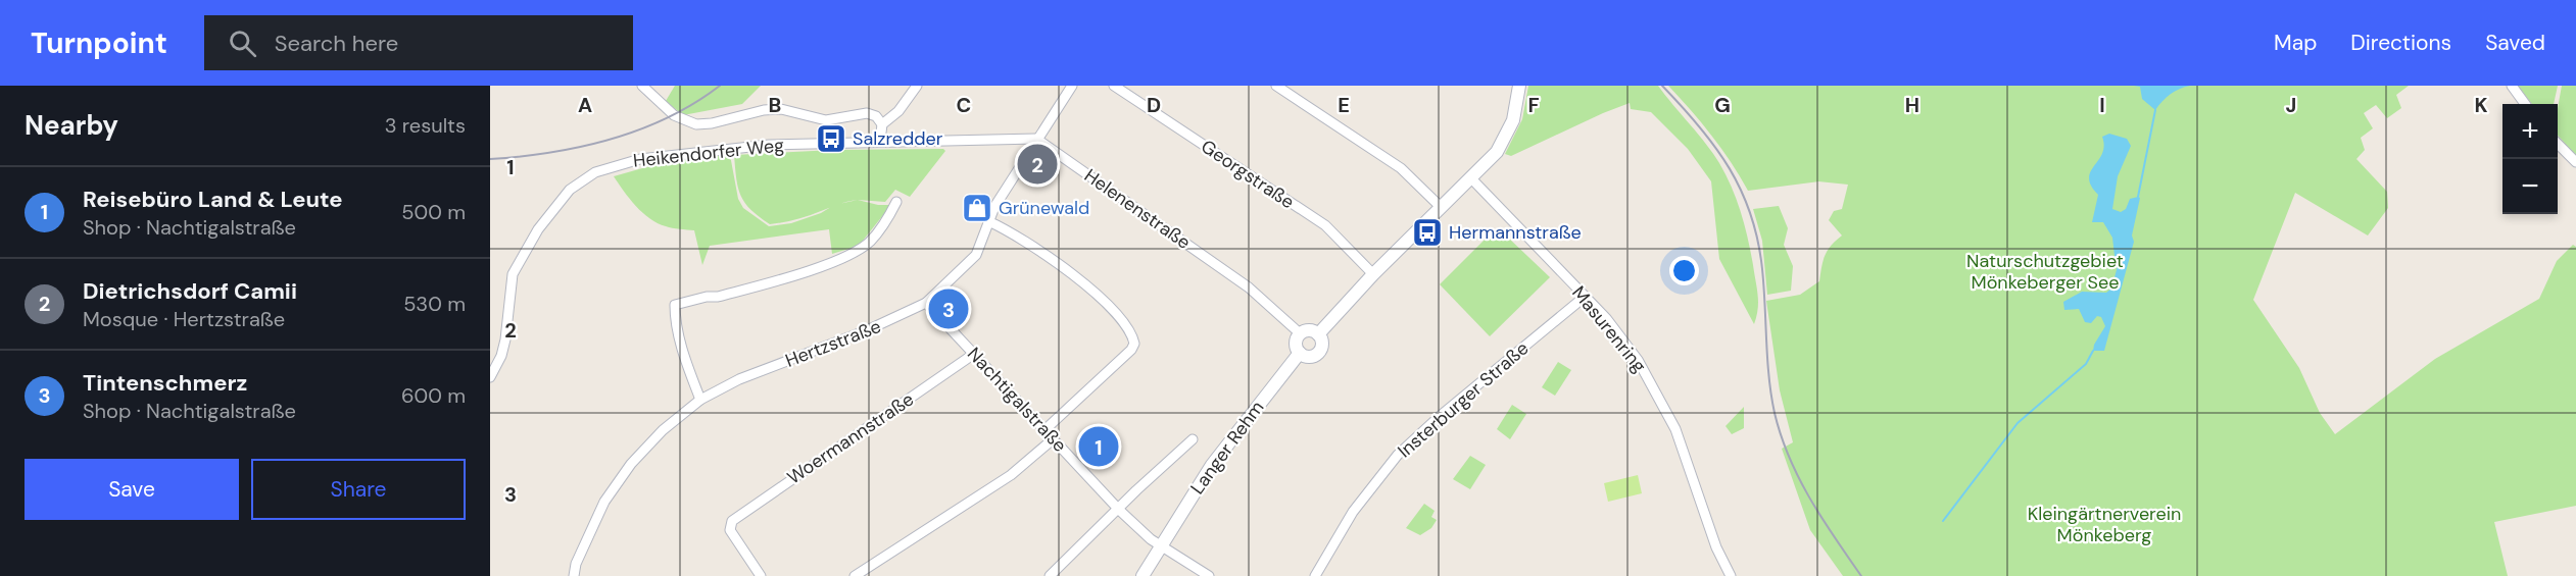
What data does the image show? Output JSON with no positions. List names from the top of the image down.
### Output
{
  "streets": {
    "street": [
      "Heikendorfer Weg",
      "Georgstraße",
      "Helenenstraße",
      "Masurenring",
      "Hertzstraße",
      "Nachtigalstraße",
      "Insterburger Straße",
      "Woermannstraße",
      "Langer Rehm"
    ]
  },
  "crossings": [
    ["Helenenstraße", "Hertzstraße"],
    ["Helenenstraße", "Langer Rehm"],
    ["Masurenring", "Insterburger Straße"],
    ["Hertzstraße", "Nachtigalstraße"],
    ["Nachtigalstraße", "Woermannstraße"],
    ["Nachtigalstraße", "Langer Rehm"]
  ],
  "parks": ["Naturschutzgebiet Mönkeberger See", "Kleingärtnerverein Mönkeberg"],
  "places": {
    "bus stop": ["Salzredder", "Hermannstraße"],
    "shop": ["Grünewald"]
  },
  "page": {
    "header": "Turnpoint",
    "search": "Search here",
    "nav": ["Map", "Directions", "Saved"],
    "heading": ["Nearby", "3 results"],
    "map_buttons": ["+", "−"],
    "pins": ["2", "3", "1"],
    "list": [
      {
        "mark": "1",
        "name": "Reisebüro Land & Leute",
        "note": "Shop · Nachtigalstraße",
        "value": "500 m"
      },
      {
        "mark": "2",
        "name": "Dietrichsdorf Camii",
        "note": "Mosque · Hertzstraße",
        "value": "530 m"
      },
      {
        "mark": "3",
        "name": "Tintenschmerz",
        "note": "Shop · Nachtigalstraße",
        "value": "600 m"
      }
    ],
    "buttons": ["Save", "Share"]
  },
  "grid": {
    "columns": [
      "A",
      "B",
      "C",
      "D",
      "E",
      "F",
      "G",
      "H",
      "I",
      "J",
      "K"
    ],
    "rows": ["1", "2", "3"]
  }
}
